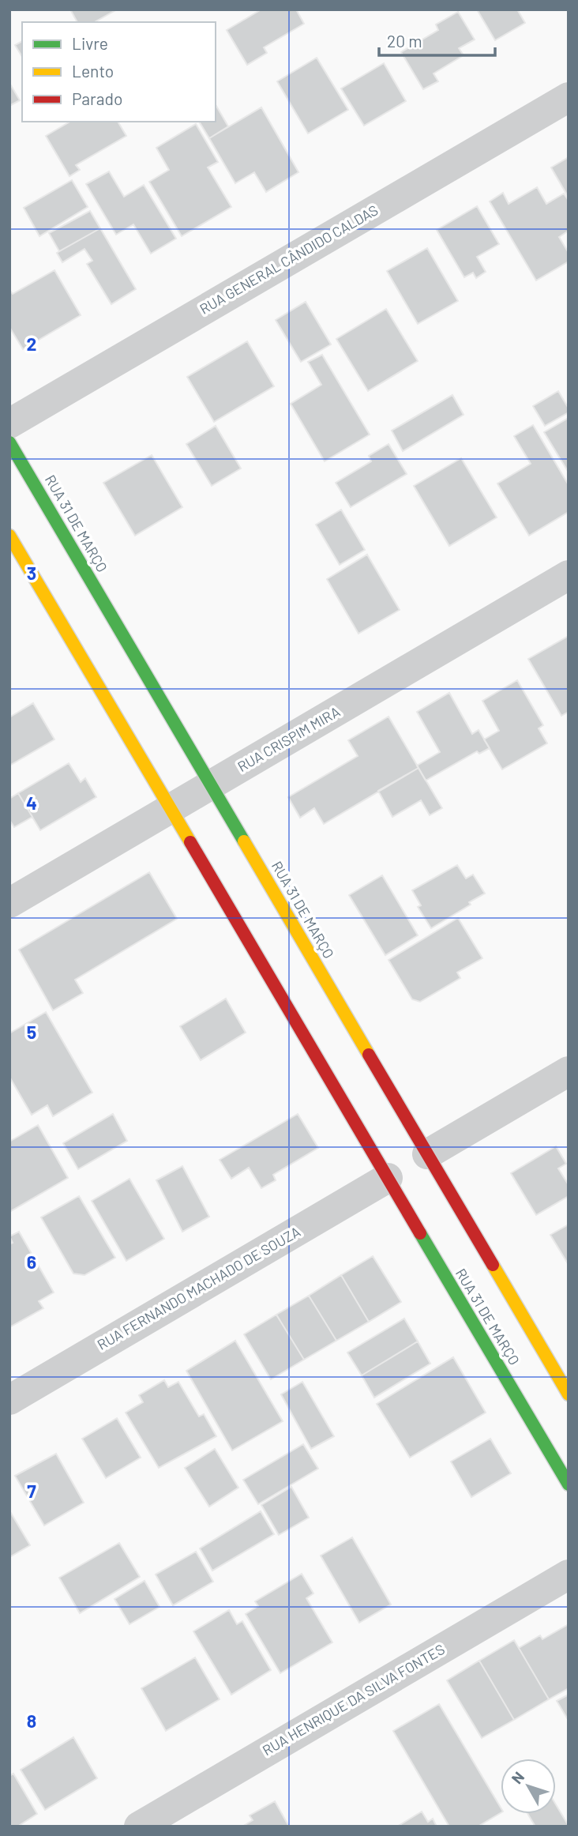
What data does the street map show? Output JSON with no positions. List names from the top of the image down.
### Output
{
  "streets": {
    "main road": ["RUA 31 DE MARÇO"],
    "street": [
      "RUA GENERAL CÂNDIDO CALDAS",
      "RUA CRISPIM MIRA",
      "RUA FERNANDO MACHADO DE SOUZA",
      "RUA HENRIQUE DA SILVA FONTES"
    ]
  },
  "crossings": [
    ["RUA 31 DE MARÇO", "RUA CRISPIM MIRA"],
    ["RUA 31 DE MARÇO", "RUA FERNANDO MACHADO DE SOUZA"]
  ],
  "legend": ["Livre", "Lento", "Parado"],
  "scale_bar": "20 m",
  "north": "top left",
  "grid": {
    "rows": [
      "2",
      "3",
      "4",
      "5",
      "6",
      "7",
      "8"
    ]
  }
}
